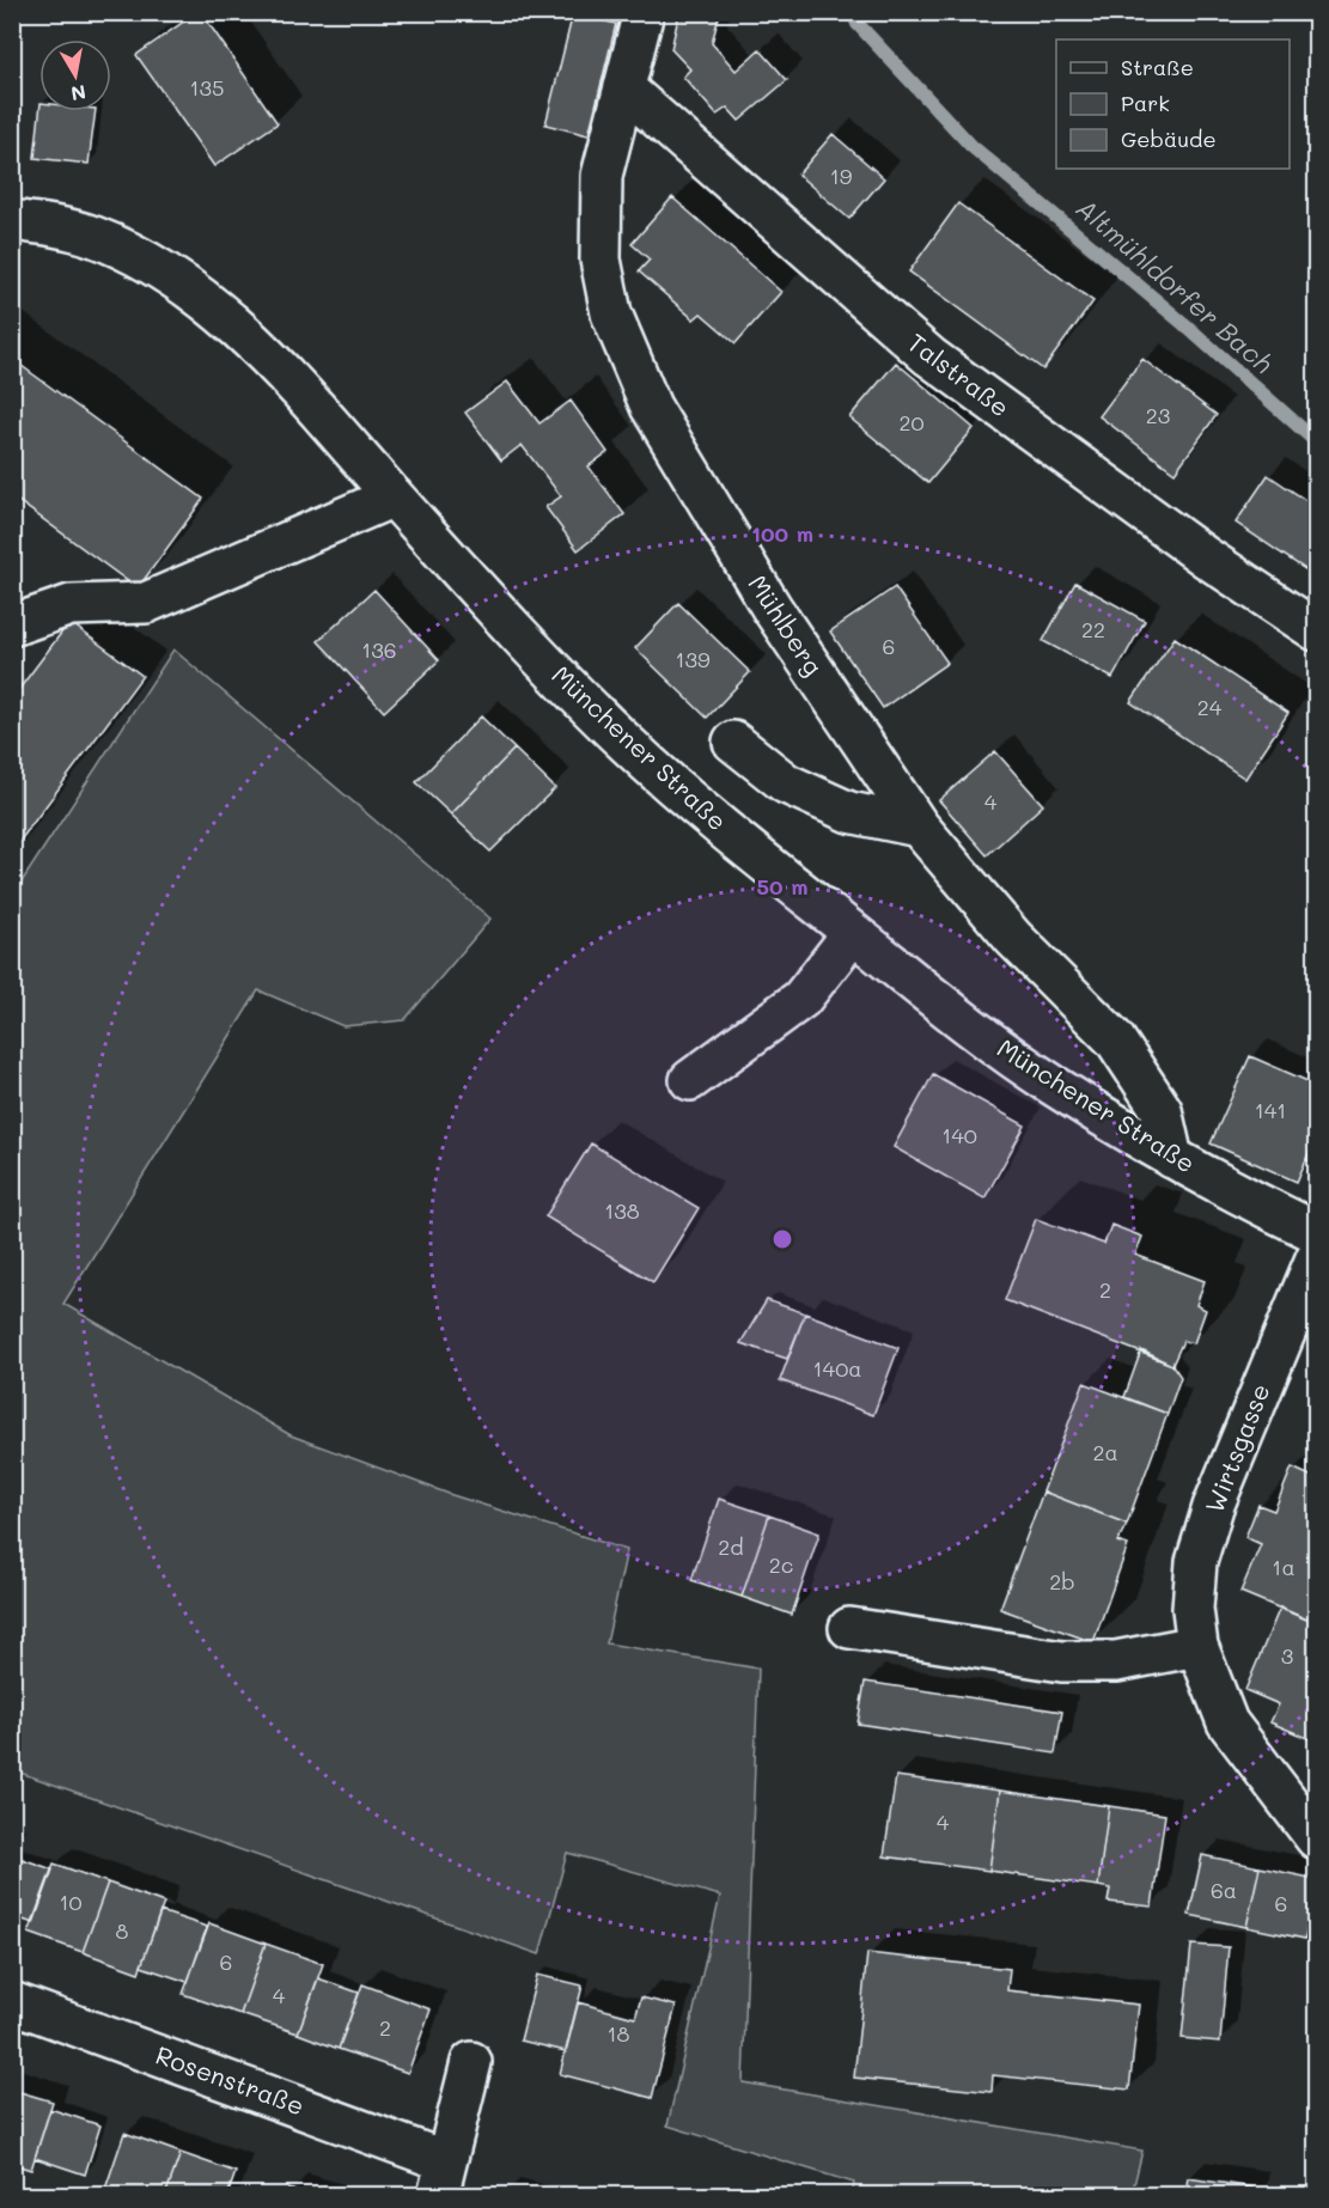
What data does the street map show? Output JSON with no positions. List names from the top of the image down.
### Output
{
  "streets": {
    "street": [
      "Talstraße",
      "Mühlberg",
      "Münchener Straße",
      "Wirtsgasse",
      "Rosenstraße"
    ]
  },
  "crossings": [
    ["Talstraße", "Mühlberg"],
    ["Mühlberg", "Münchener Straße"]
  ],
  "water": ["Altmühldorfer Bach"],
  "house_numbers": [
    "135",
    "19",
    "23",
    "20",
    "22",
    "6",
    "136",
    "139",
    "24",
    "4",
    "141",
    "140",
    "138",
    "2",
    "140a",
    "2a",
    "2d",
    "2c",
    "1a",
    "2b",
    "3",
    "4",
    "6a",
    "10",
    "6",
    "8",
    "6",
    "4",
    "2",
    "18"
  ],
  "legend": ["Straße", "Park", "Gebäude"],
  "north": "bottom",
  "rings": ["100 m", "50 m"]
}
